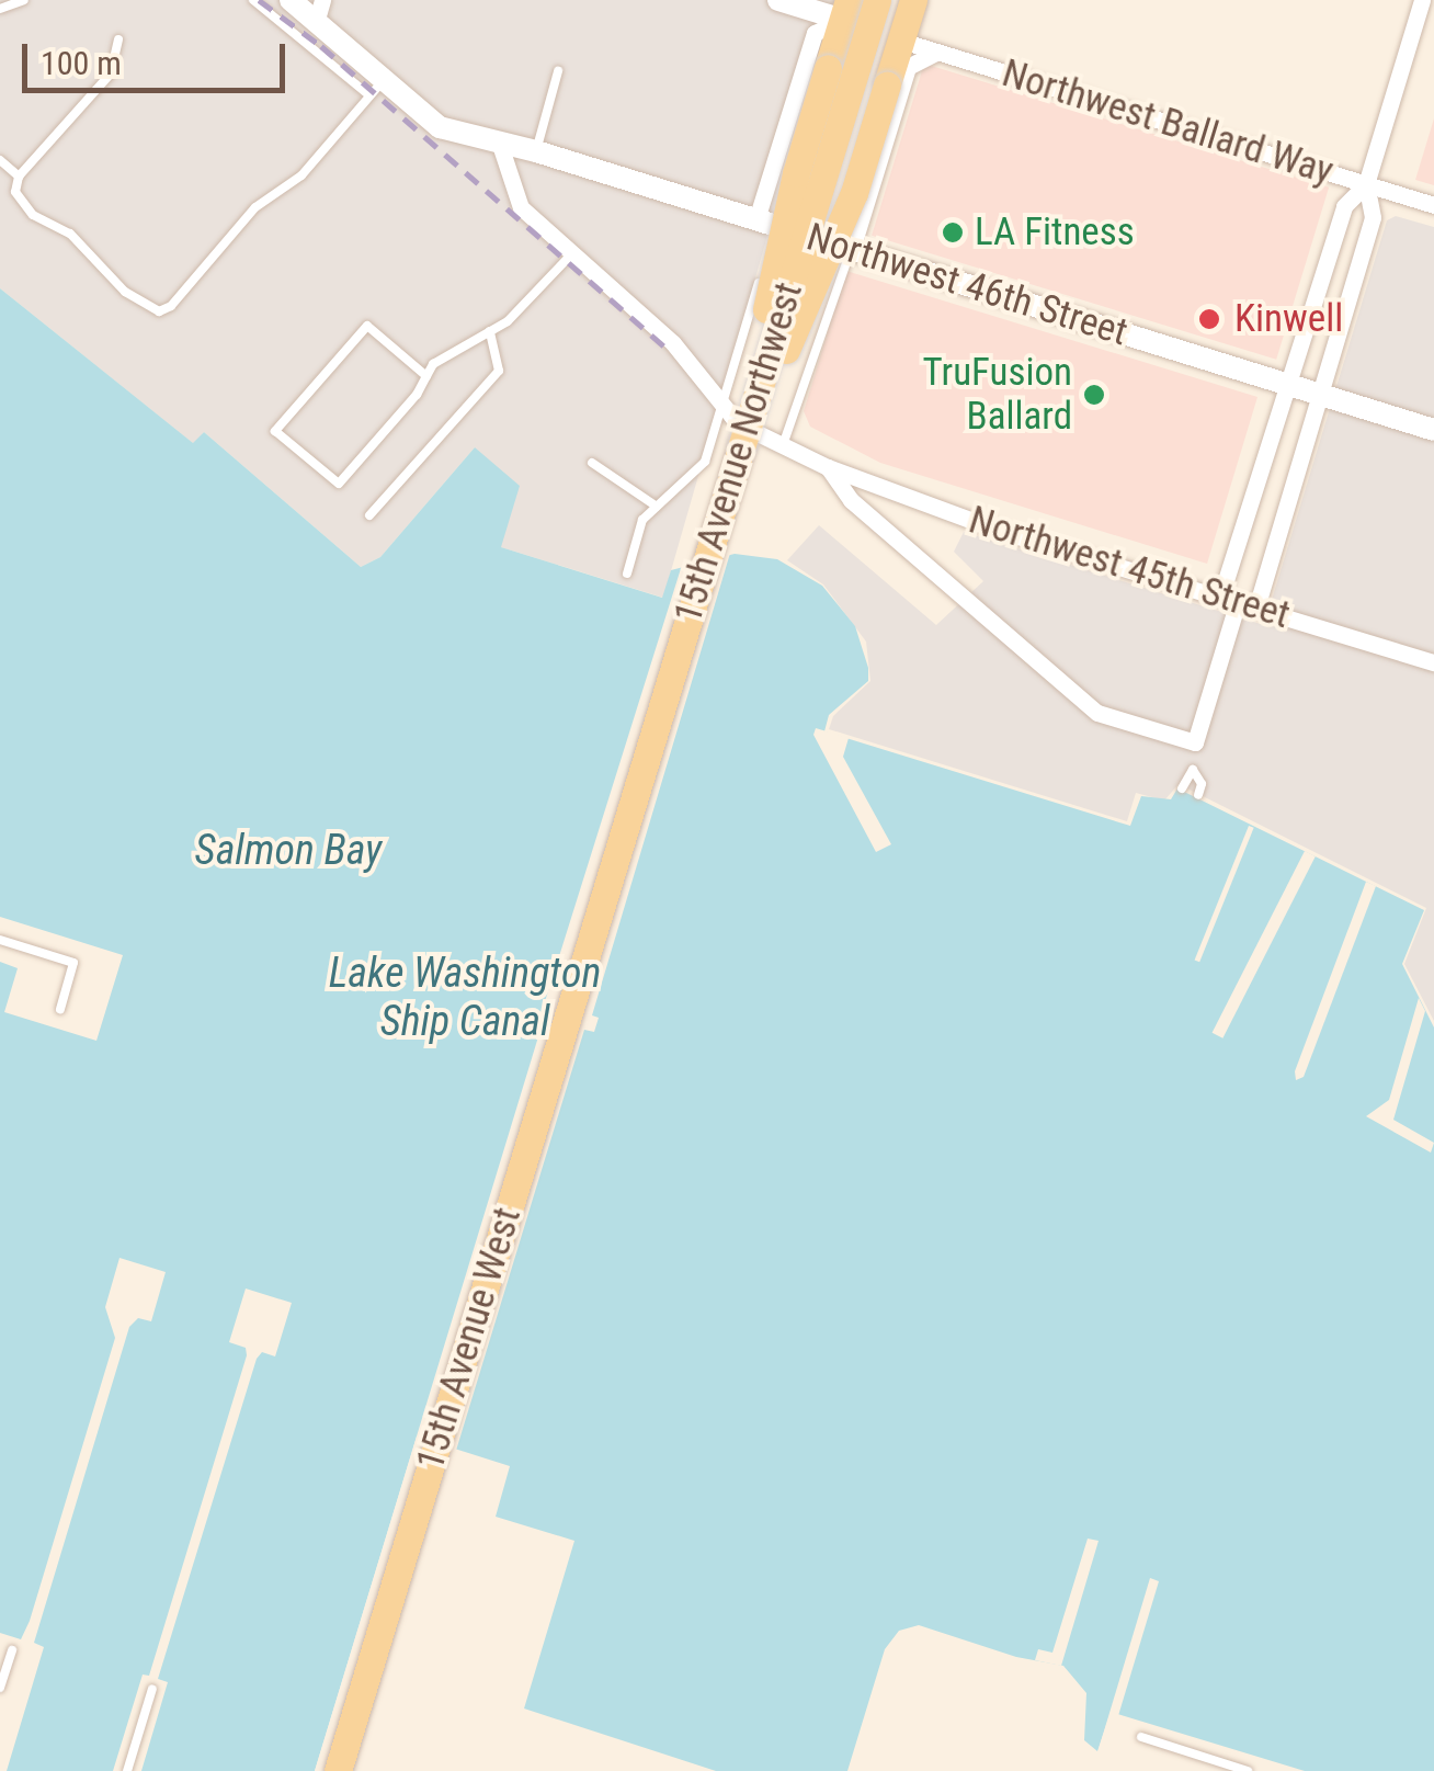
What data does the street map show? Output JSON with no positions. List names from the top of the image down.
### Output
{
  "streets": {
    "main road": ["15th Avenue Northwest", "15th Avenue West"],
    "street": ["Northwest Ballard Way", "Northwest 46th Street", "Northwest 45th Street"]
  },
  "crossings": [
    ["Northwest Ballard Way", "15th Avenue Northwest"],
    ["Northwest 46th Street", "15th Avenue Northwest"],
    ["Northwest 46th Street", "Northwest 45th Street"],
    ["15th Avenue Northwest", "Northwest 45th Street"],
    ["15th Avenue Northwest", "15th Avenue West"]
  ],
  "water": ["Salmon Bay", "Lake Washington Ship Canal"],
  "places": ["LA Fitness", "Kinwell", "TruFusion Ballard"],
  "scale_bar": "100 m"
}
